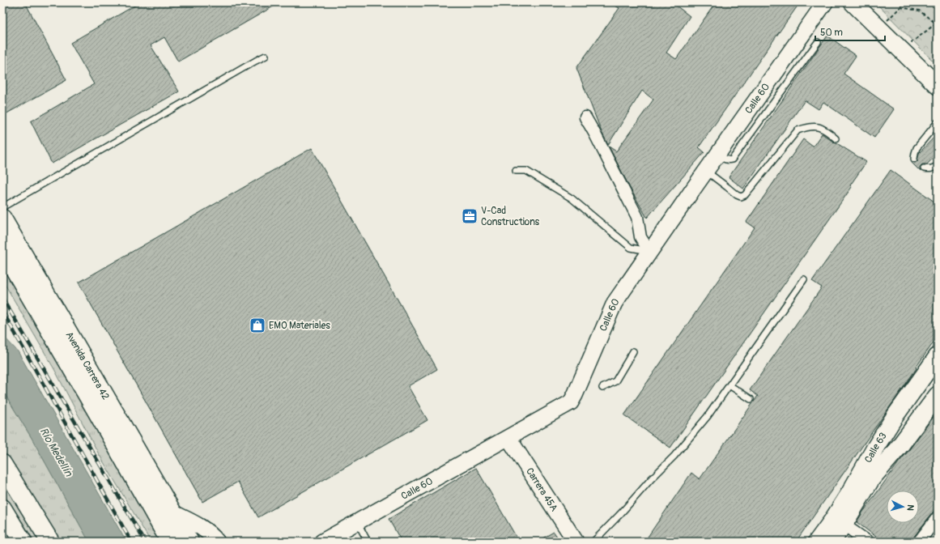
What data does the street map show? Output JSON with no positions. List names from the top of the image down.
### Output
{
  "streets": {
    "highway": ["Avenida Carrera 42"],
    "main road": ["Calle 63"],
    "street": ["Calle 60", "Carrera 45A"]
  },
  "crossings": [
    ["Calle 60", "Carrera 45A"]
  ],
  "water": ["Río Medellín"],
  "places": {
    "office": ["V-Cad Constructions"],
    "shop": ["EMO Materiales"]
  },
  "scale_bar": "50 m",
  "north": "right"
}
